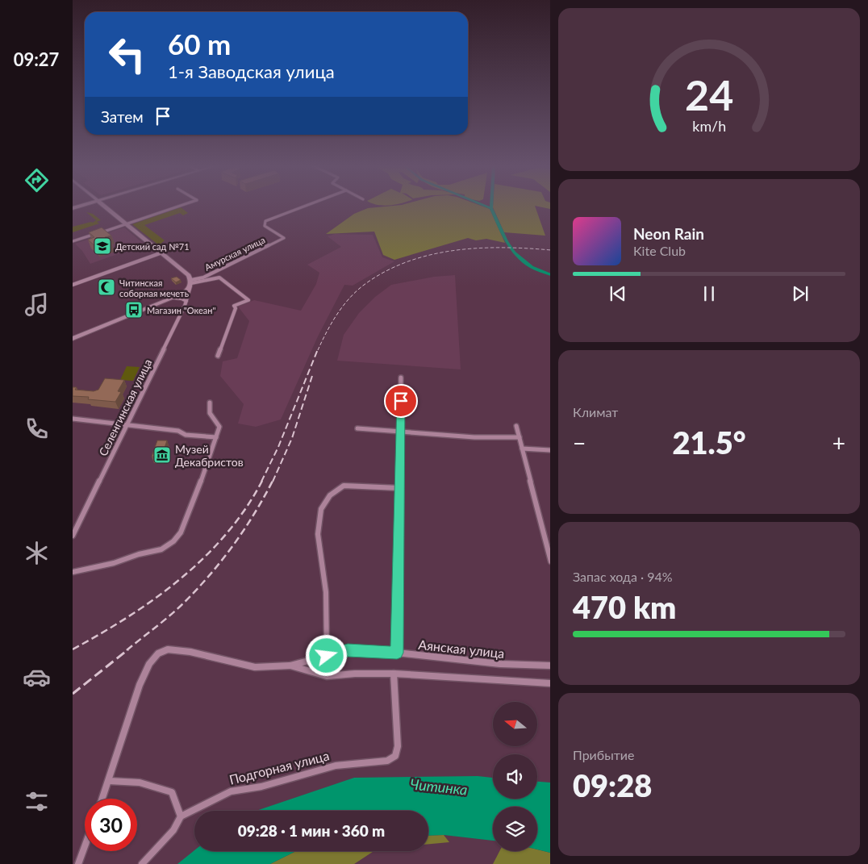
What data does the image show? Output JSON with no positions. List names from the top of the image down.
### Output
{
  "streets": {
    "main road": ["Амурская улица"],
    "street": ["Селенгинская улица", "Аянская улица", "Подгорная улица"]
  },
  "crossings": [
    ["Амурская улица", "Селенгинская улица"]
  ],
  "water": ["Читинка"],
  "places": {
    "school or university": ["Детский сад №71"],
    "mosque": ["Читинская соборная мечеть"],
    "bus stop": ["Магазин \"Океан\""],
    "museum": ["Музей Декабристов"]
  },
  "north": "left",
  "page": {
    "tabs": "09:27",
    "turn": ["60 m", "1-я Заводская улица"],
    "then": "Затем",
    "song": ["Neon Rain", "Kite Club"],
    "tile": [
      "Климат",
      ["Запас хода · 94%", "470 km"],
      ["Прибытие", "09:28"]
    ],
    "heat": ["−", "21.5°", "+"],
    "limit": "30",
    "trip": "09:28 · 1 мин · 360 m",
    "gauge": ["24", "km/h"]
  }
}
